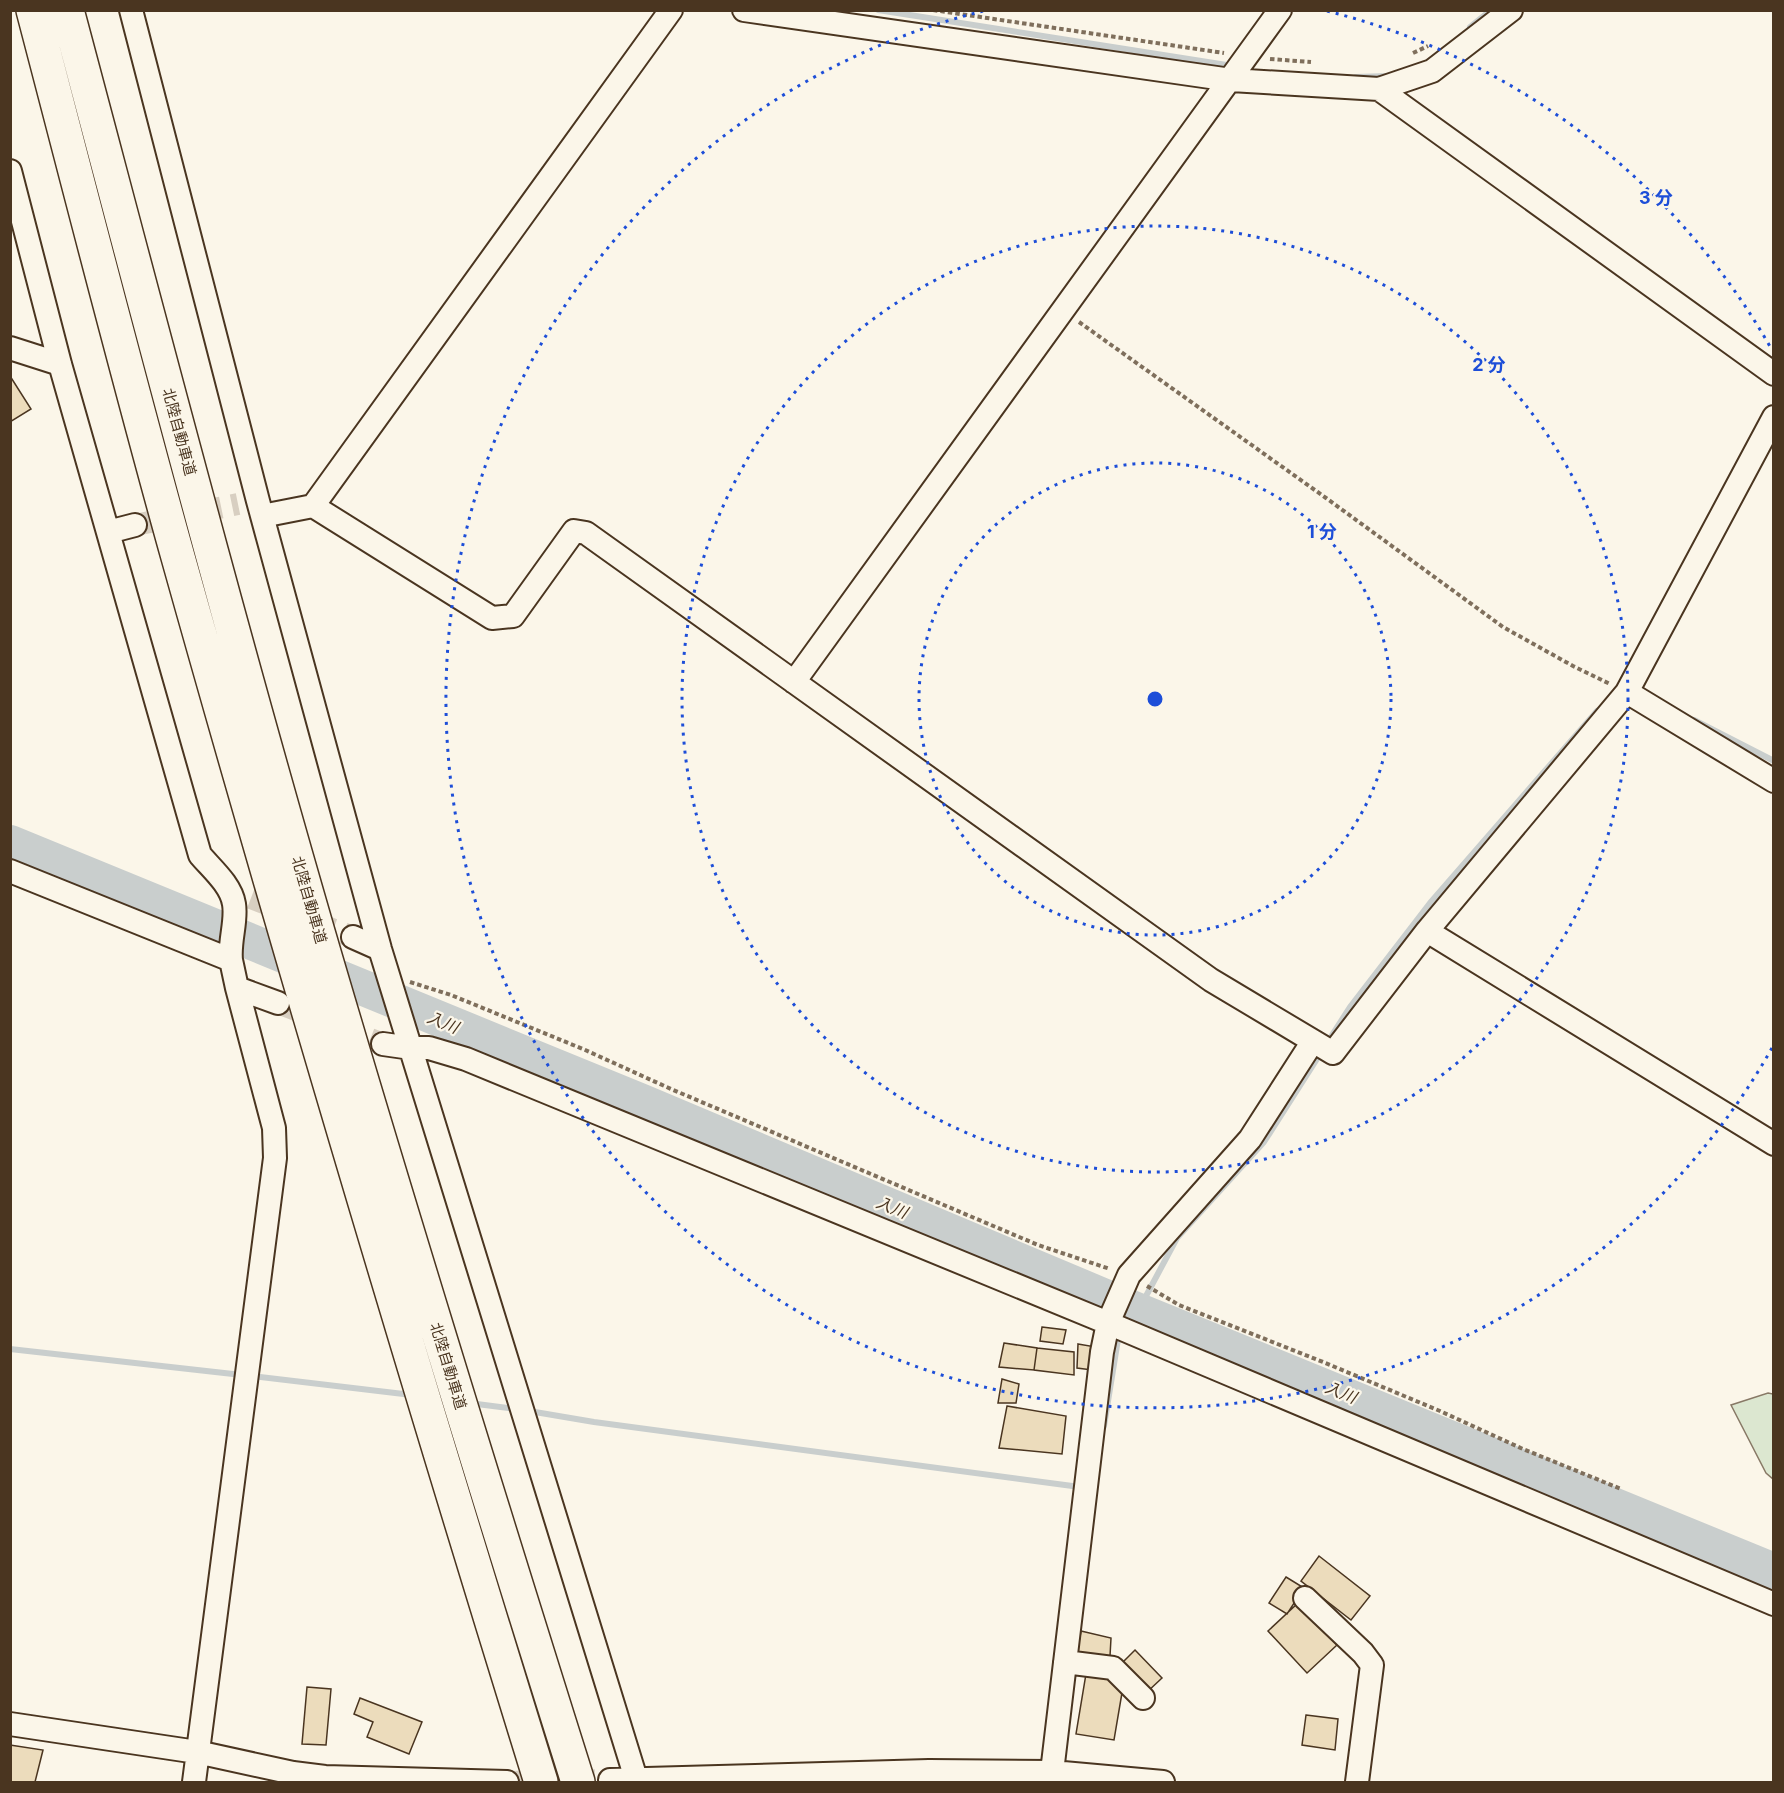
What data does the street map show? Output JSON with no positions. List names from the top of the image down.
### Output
{
  "streets": {
    "highway": ["北陸自動車道"]
  },
  "water": ["入川"],
  "rings": ["3 分", "2 分", "1 分"]
}
